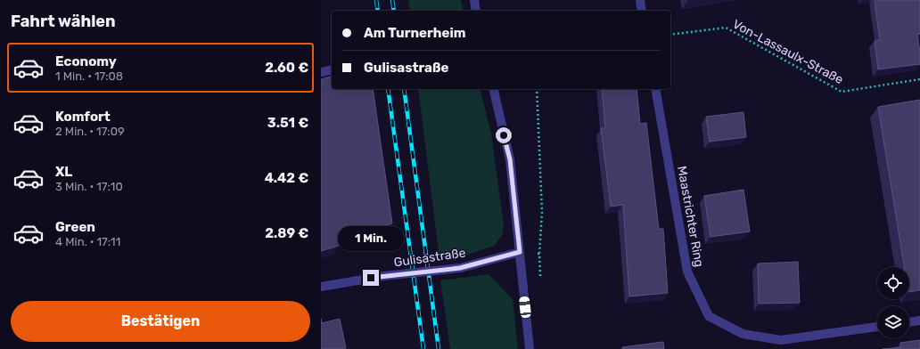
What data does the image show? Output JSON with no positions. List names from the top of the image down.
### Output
{
  "streets": {
    "street": ["Maastrichter Ring", "Gulisastraße"],
    "path": ["Von-Lassaulx-Straße"]
  },
  "page": {
    "heading": "Fahrt wählen",
    "banner": ["Am Turnerheim", "Gulisastraße"],
    "list": [
      {
        "name": "Economy",
        "note": "1 Min. · 17:08",
        "value": "2.60 €"
      },
      {
        "name": "Komfort",
        "note": "2 Min. · 17:09",
        "value": "3.51 €"
      },
      {
        "name": "XL",
        "note": "3 Min. · 17:10",
        "value": "4.42 €"
      },
      {
        "name": "Green",
        "note": "4 Min. · 17:11",
        "value": "2.89 €"
      }
    ],
    "bubble": "1 Min.",
    "buttons": "Bestätigen"
  }
}
